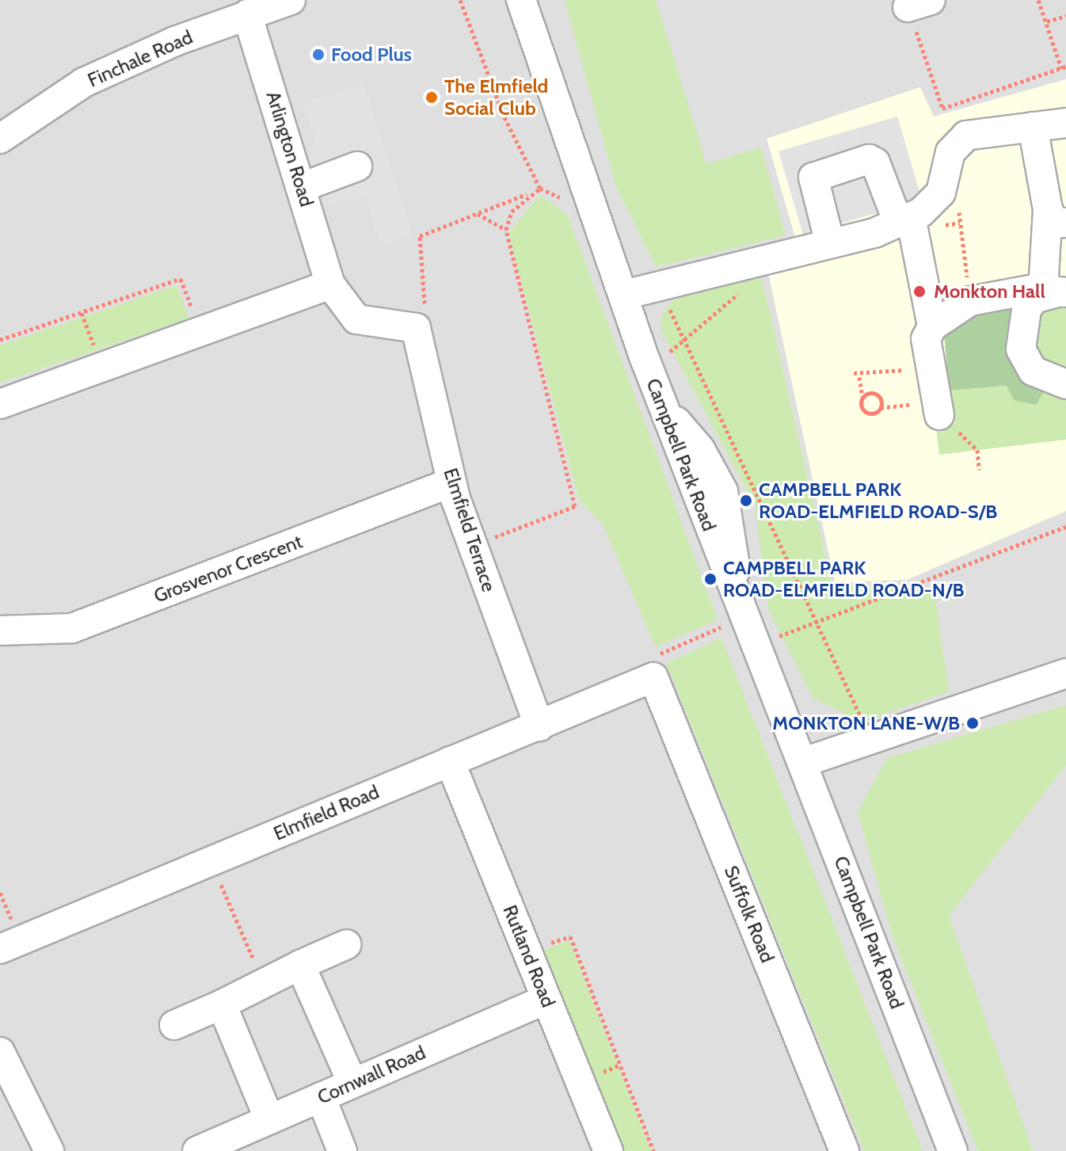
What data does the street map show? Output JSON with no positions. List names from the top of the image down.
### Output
{
  "streets": {
    "street": [
      "Finchale Road",
      "Arlington Road",
      "Campbell Park Road",
      "Elmfield Terrace",
      "Grosvenor Crescent",
      "Elmfield Road",
      "Suffolk Road",
      "Rutland Road",
      "Cornwall Road"
    ]
  },
  "crossings": [
    ["Finchale Road", "Arlington Road"],
    ["Elmfield Terrace", "Grosvenor Crescent"],
    ["Elmfield Terrace", "Elmfield Road"],
    ["Elmfield Road", "Suffolk Road"],
    ["Elmfield Road", "Rutland Road"],
    ["Rutland Road", "Cornwall Road"]
  ],
  "places": [
    "Food Plus",
    "The Elmfield Social Club",
    "Monkton Hall",
    "CAMPBELL PARK ROAD-ELMFIELD ROAD-S/B",
    "CAMPBELL PARK ROAD-ELMFIELD ROAD-N/B",
    "MONKTON LANE-W/B"
  ]
}
